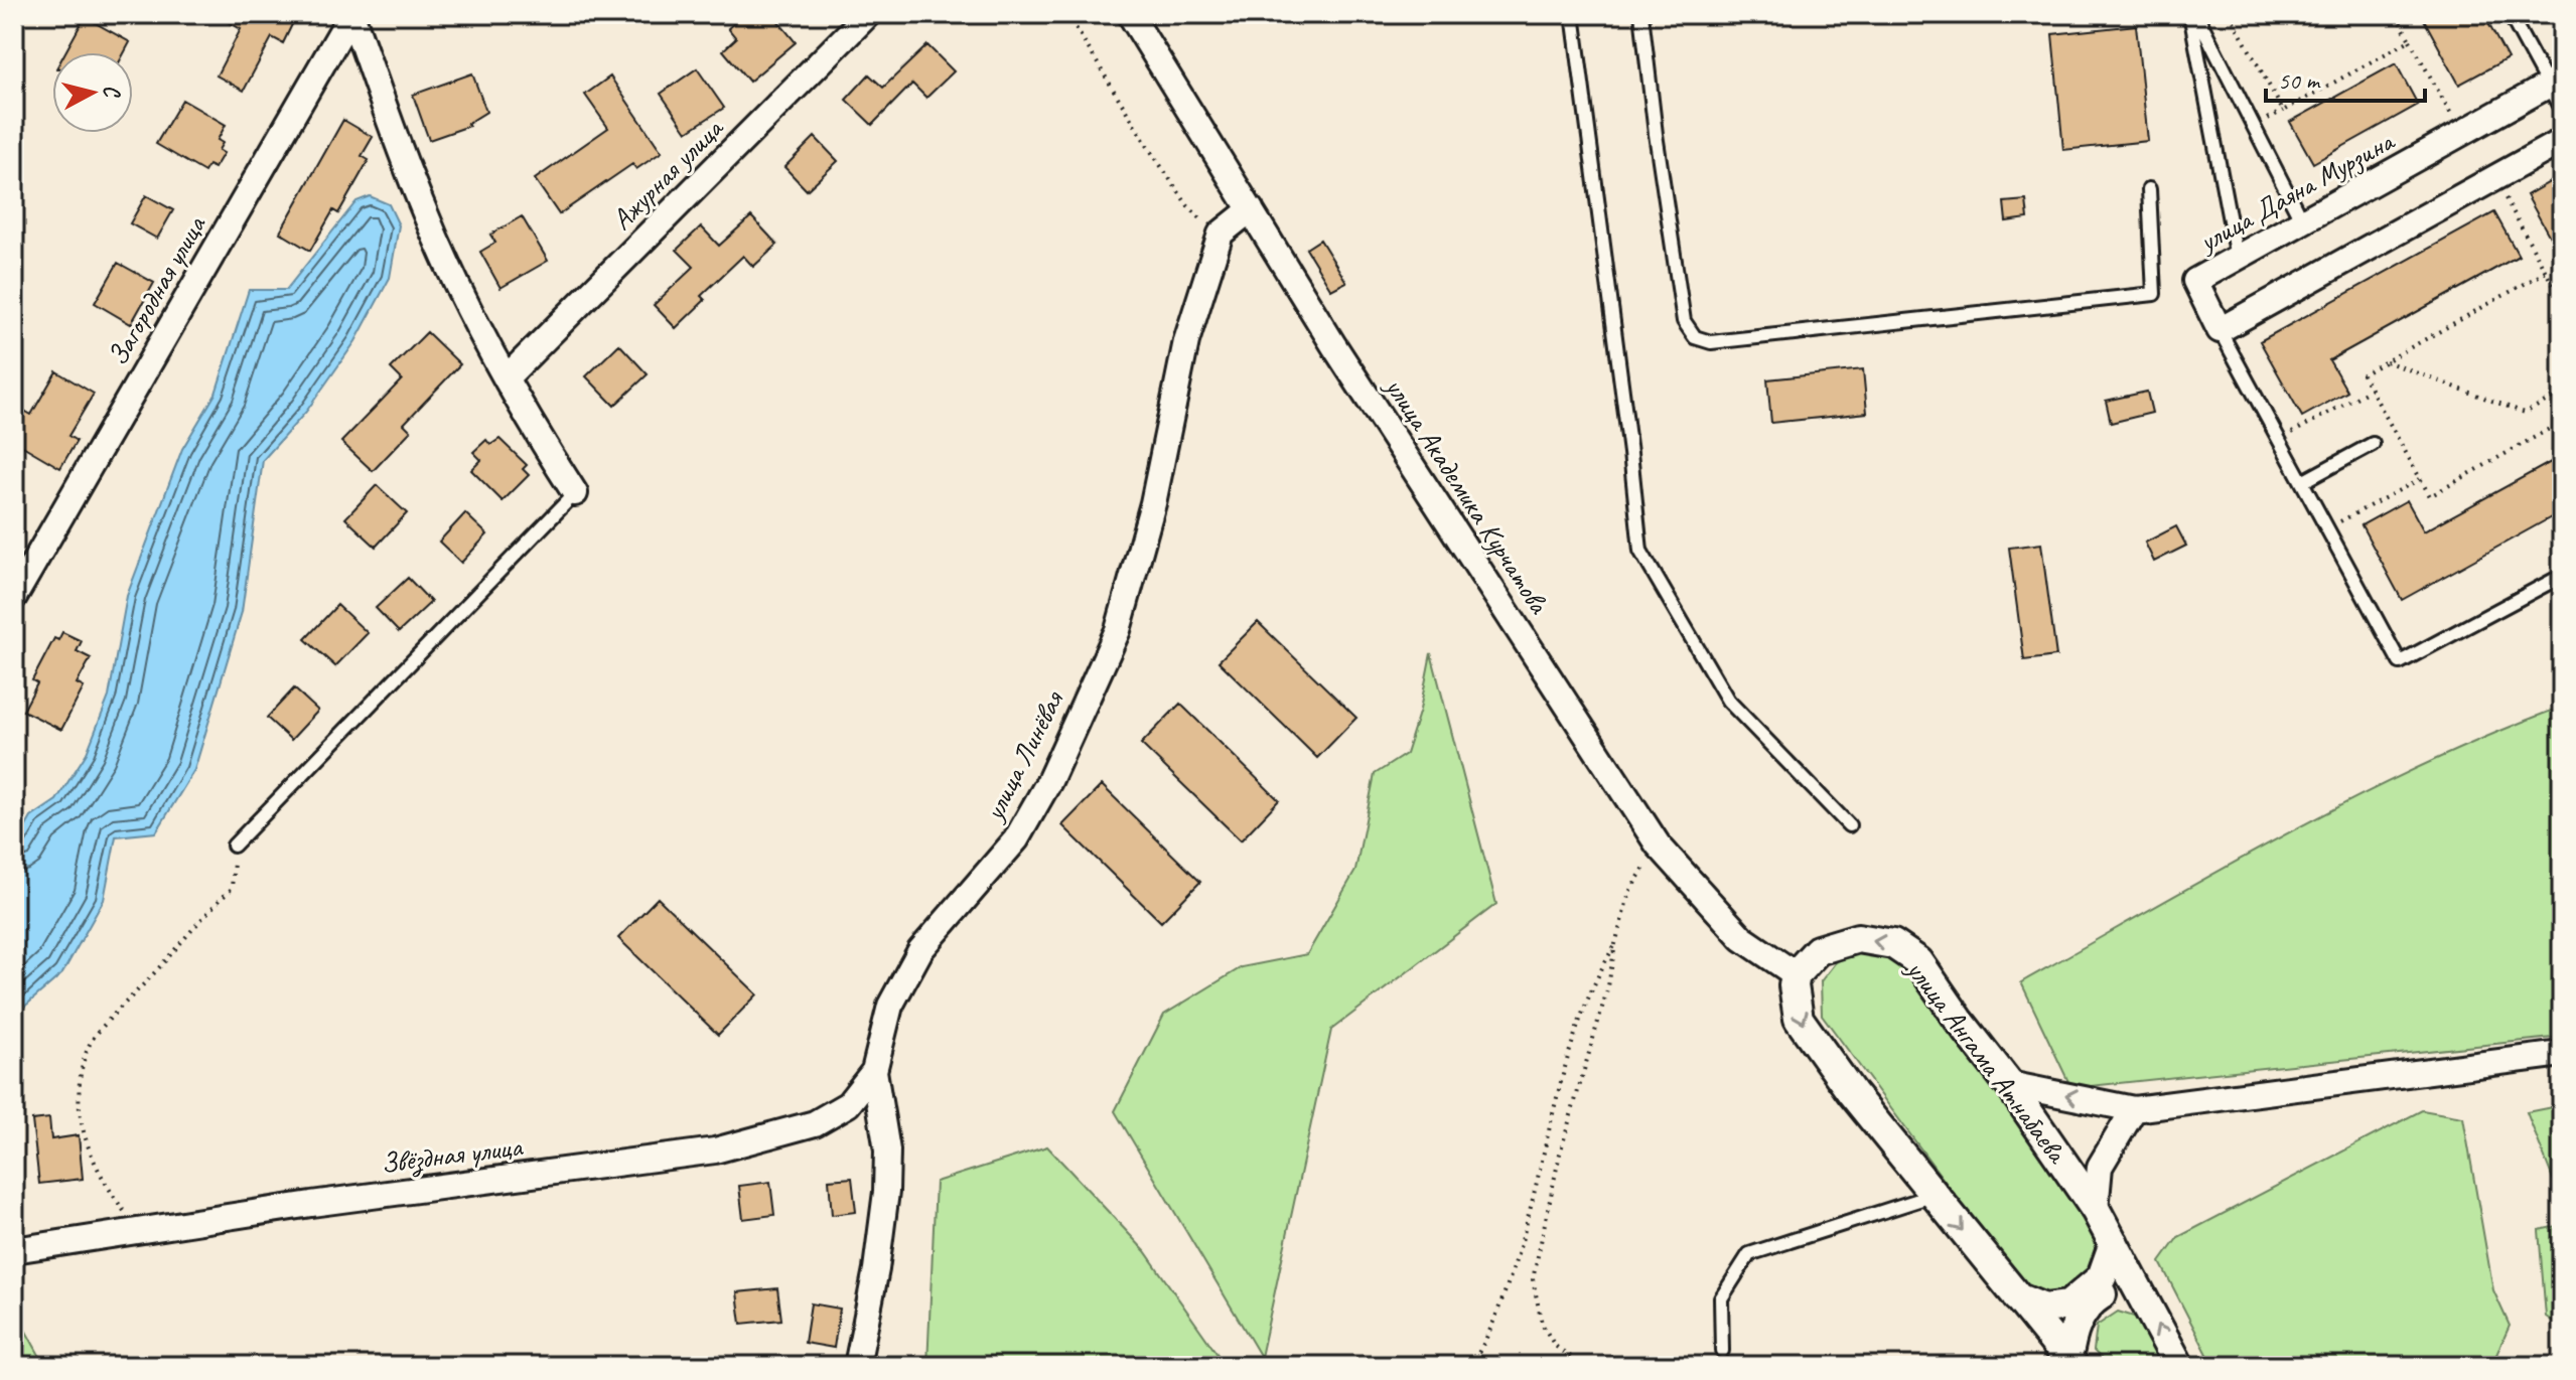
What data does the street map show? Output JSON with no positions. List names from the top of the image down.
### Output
{
  "streets": {
    "street": [
      "Ажурная улица",
      "улица Даяна Мурзина",
      "Загородная улица",
      "улица Академика Курчатова",
      "улица Линёвая",
      "улица Ангама Атнабаева",
      "Звёздная улица"
    ]
  },
  "crossings": [
    ["улица Академика Курчатова", "улица Ангама Атнабаева"],
    ["улица Линёвая", "Звёздная улица"]
  ],
  "one_way": ["улица Ангама Атнабаева"],
  "scale_bar": "50 m",
  "north": "right"
}
